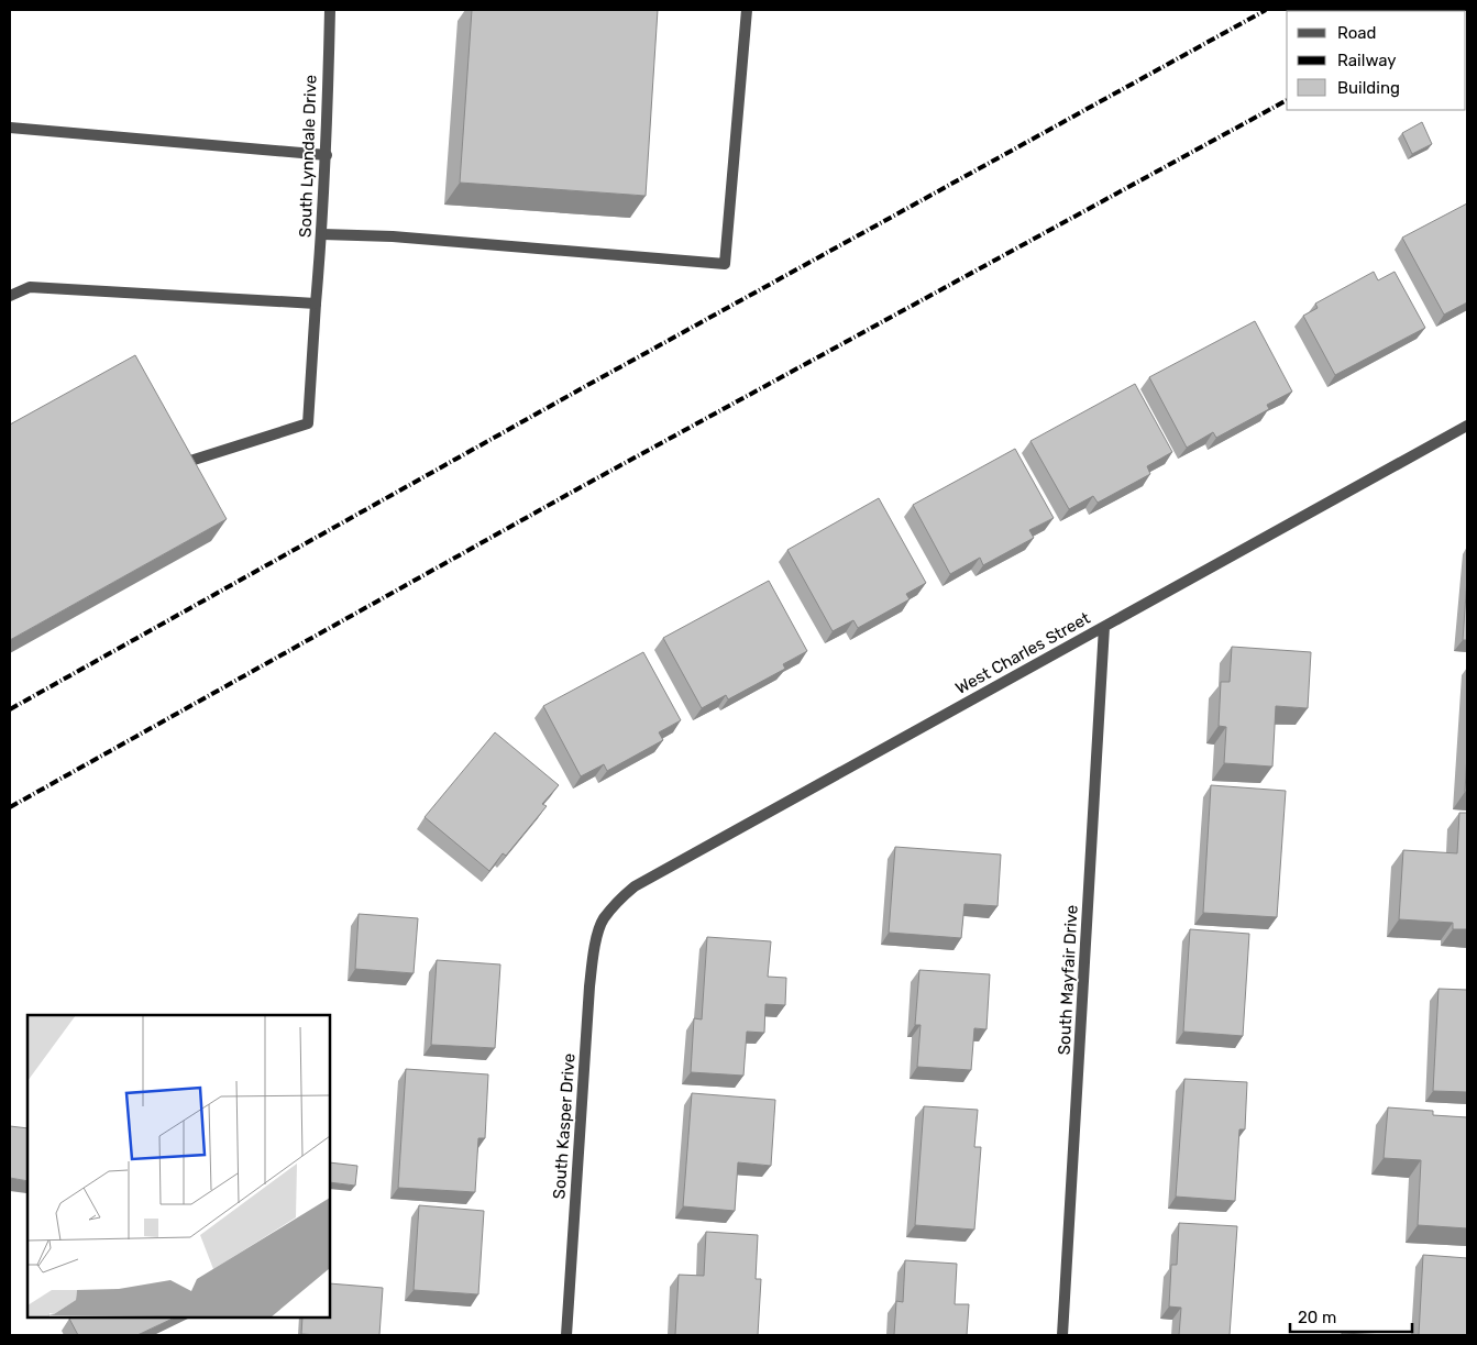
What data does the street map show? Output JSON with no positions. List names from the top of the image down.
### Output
{
  "streets": {
    "street": [
      "South Lynndale Drive",
      "West Charles Street",
      "South Mayfair Drive",
      "South Kasper Drive"
    ]
  },
  "crossings": [
    ["West Charles Street", "South Mayfair Drive"],
    ["West Charles Street", "South Kasper Drive"]
  ],
  "legend": ["Road", "Railway", "Building"],
  "scale_bar": "20 m"
}
